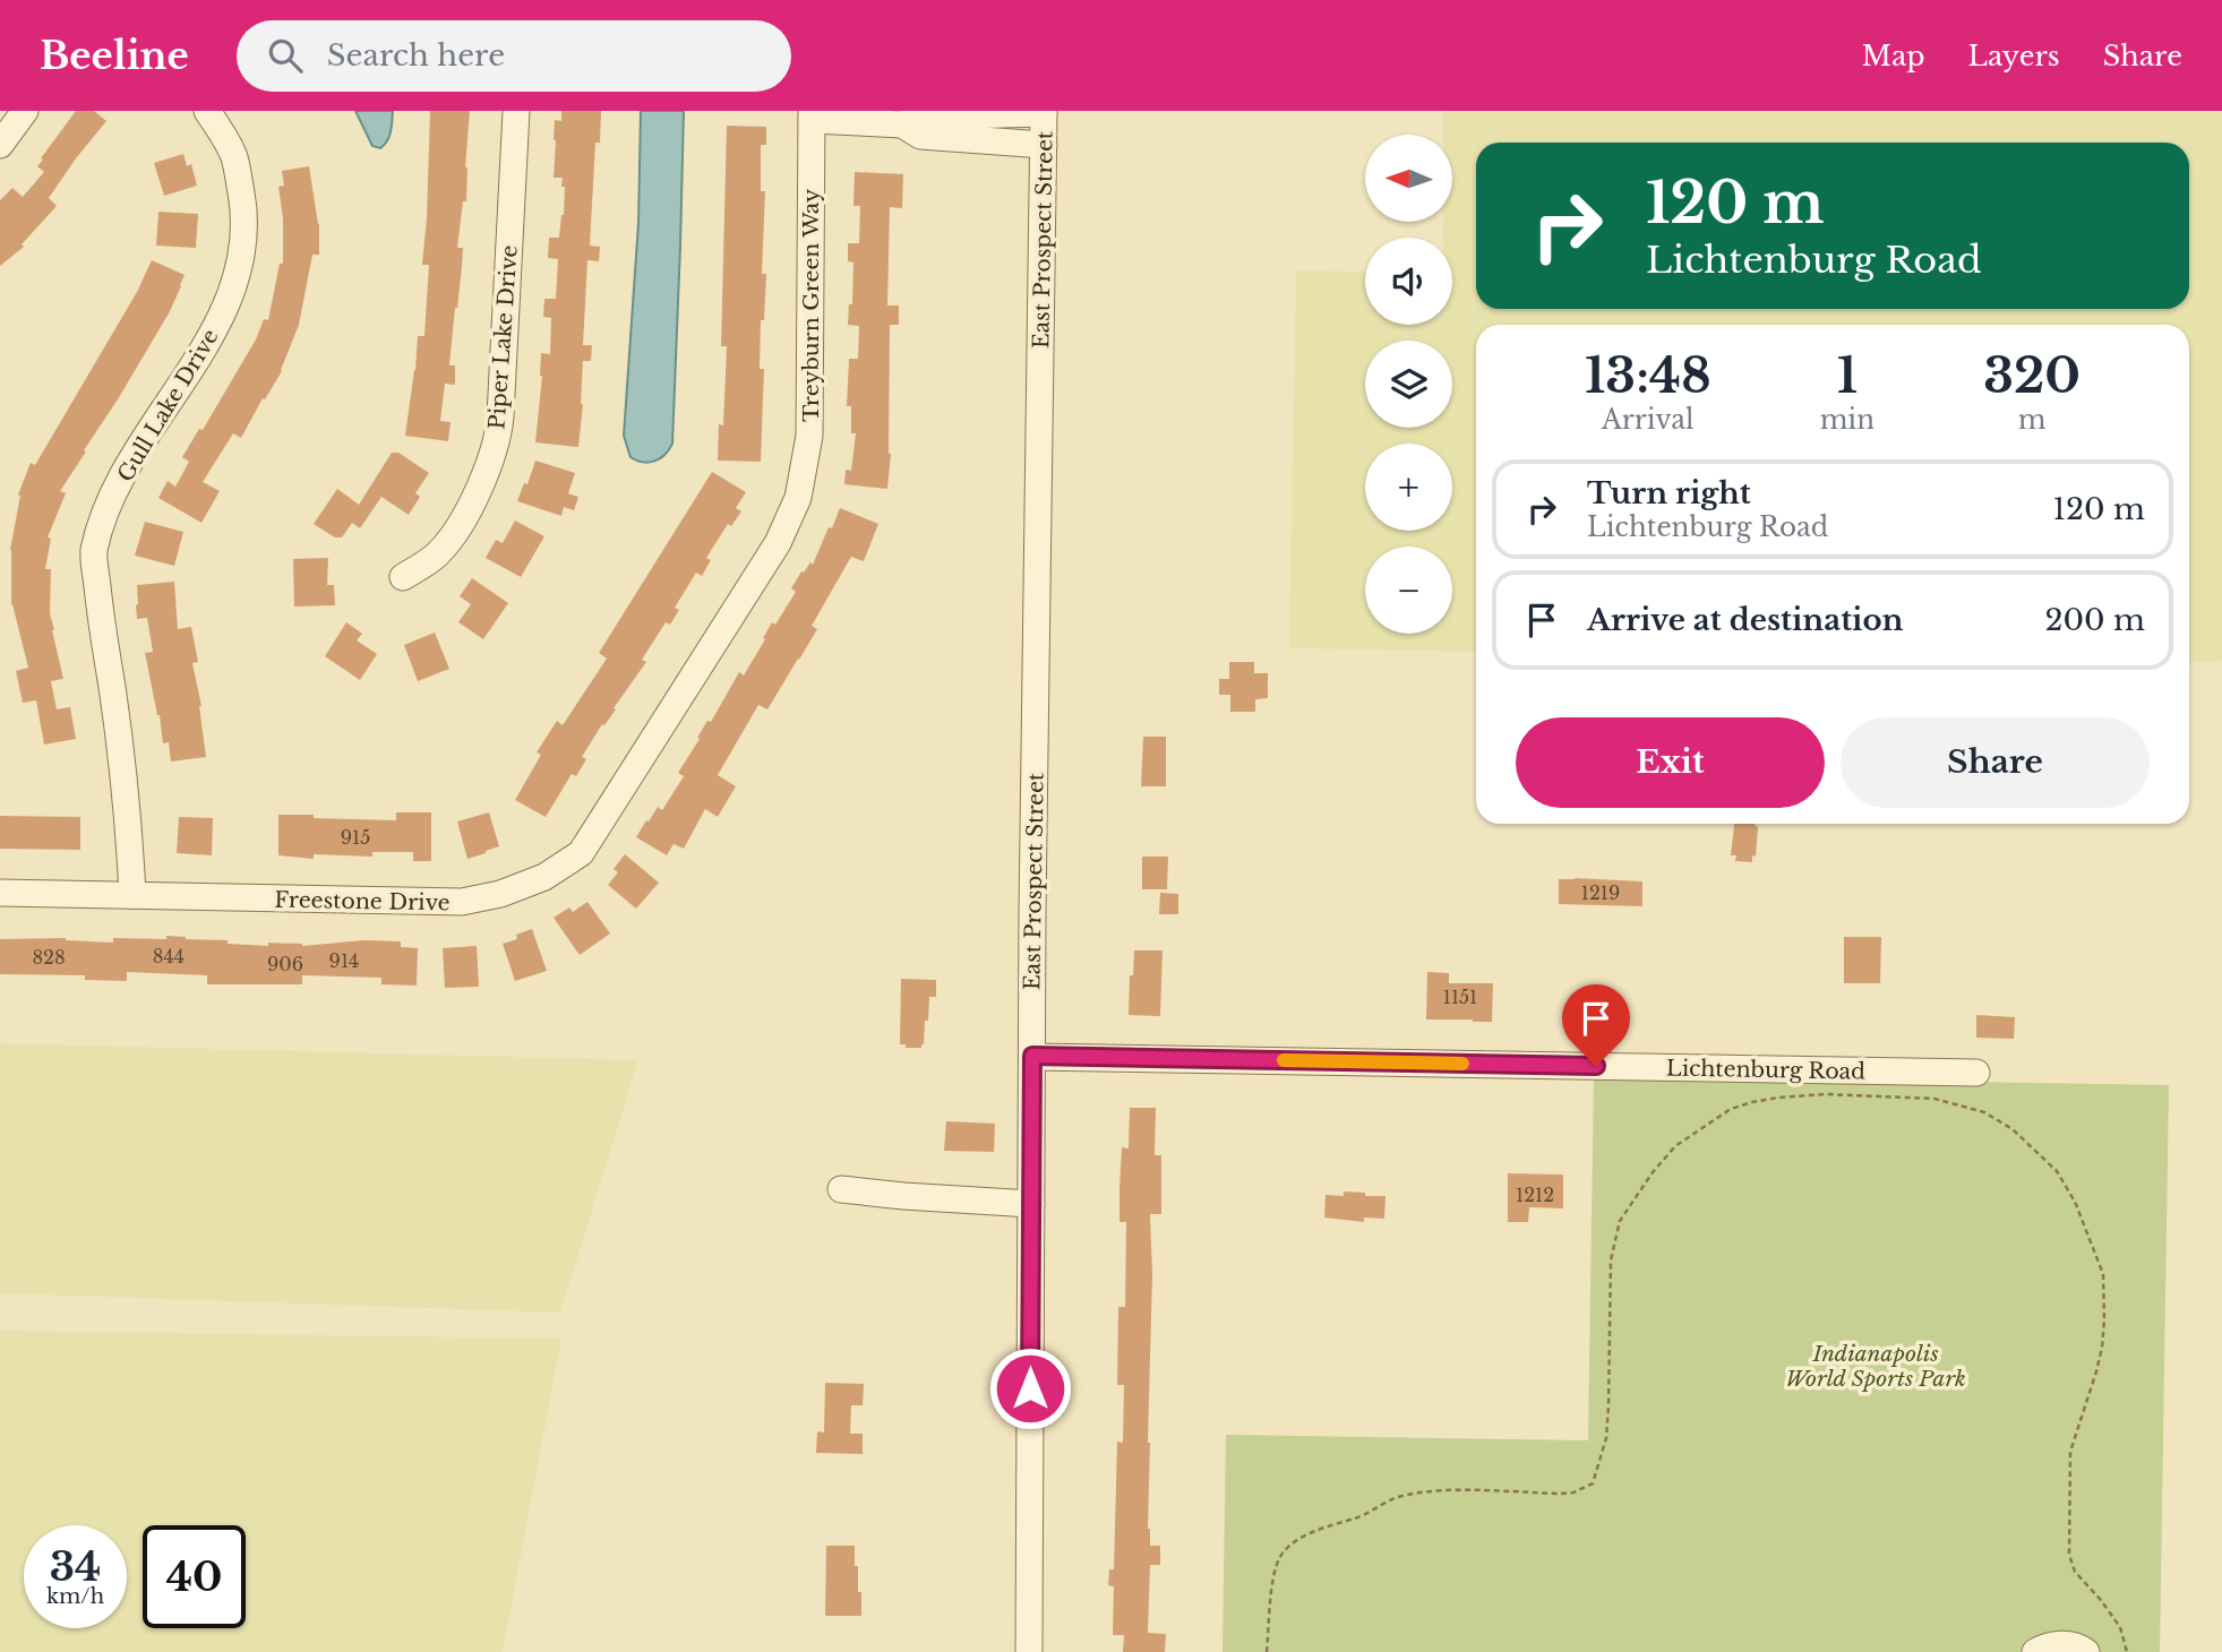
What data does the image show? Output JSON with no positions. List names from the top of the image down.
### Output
{
  "streets": {
    "street": [
      "East Prospect Street",
      "Treyburn Green Way",
      "Piper Lake Drive",
      "Gull Lake Drive",
      "Freestone Drive",
      "Lichtenburg Road"
    ]
  },
  "crossings": [
    ["East Prospect Street", "Lichtenburg Road"],
    ["Treyburn Green Way", "Freestone Drive"],
    ["Gull Lake Drive", "Freestone Drive"]
  ],
  "parks": ["Indianapolis World Sports Park"],
  "house_numbers": [
    "915",
    "1219",
    "844",
    "828",
    "914",
    "906",
    "1151",
    "1212"
  ],
  "north": "left",
  "page": {
    "header": "Beeline",
    "search": "Search here",
    "nav": ["Map", "Layers", "Share"],
    "map_buttons": ["+", "−"],
    "turn": ["120 m", "Lichtenburg Road"],
    "eta": [
      "13:48",
      "Arrival",
      "1",
      "min",
      "320",
      "m"
    ],
    "list": [
      {
        "name": "Turn right",
        "note": "Lichtenburg Road",
        "value": "120 m"
      },
      {
        "name": "Arrive at destination",
        "value": "200 m"
      }
    ],
    "buttons": ["Exit", "Share"],
    "speed": "34 km/h",
    "limit": "40"
  }
}
